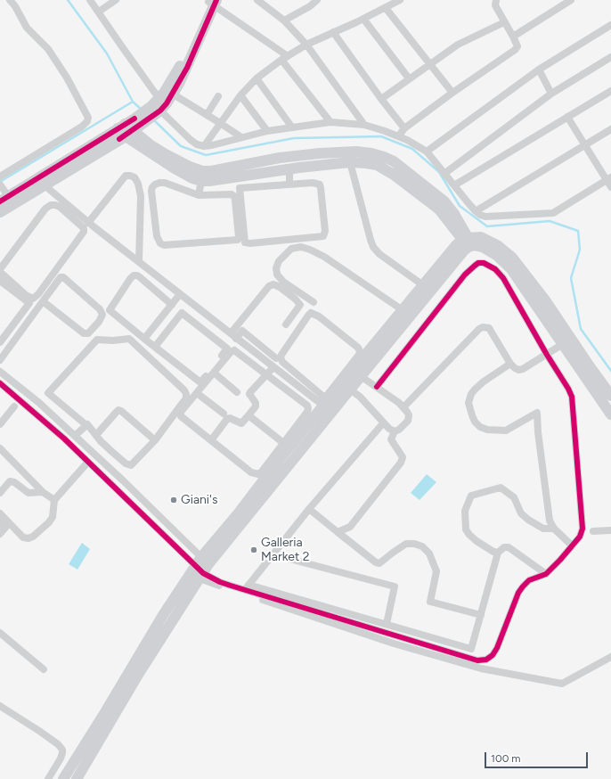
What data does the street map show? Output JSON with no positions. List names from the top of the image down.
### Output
{
  "places": ["Giani's", "Galleria Market 2"],
  "scale_bar": "100 m"
}
